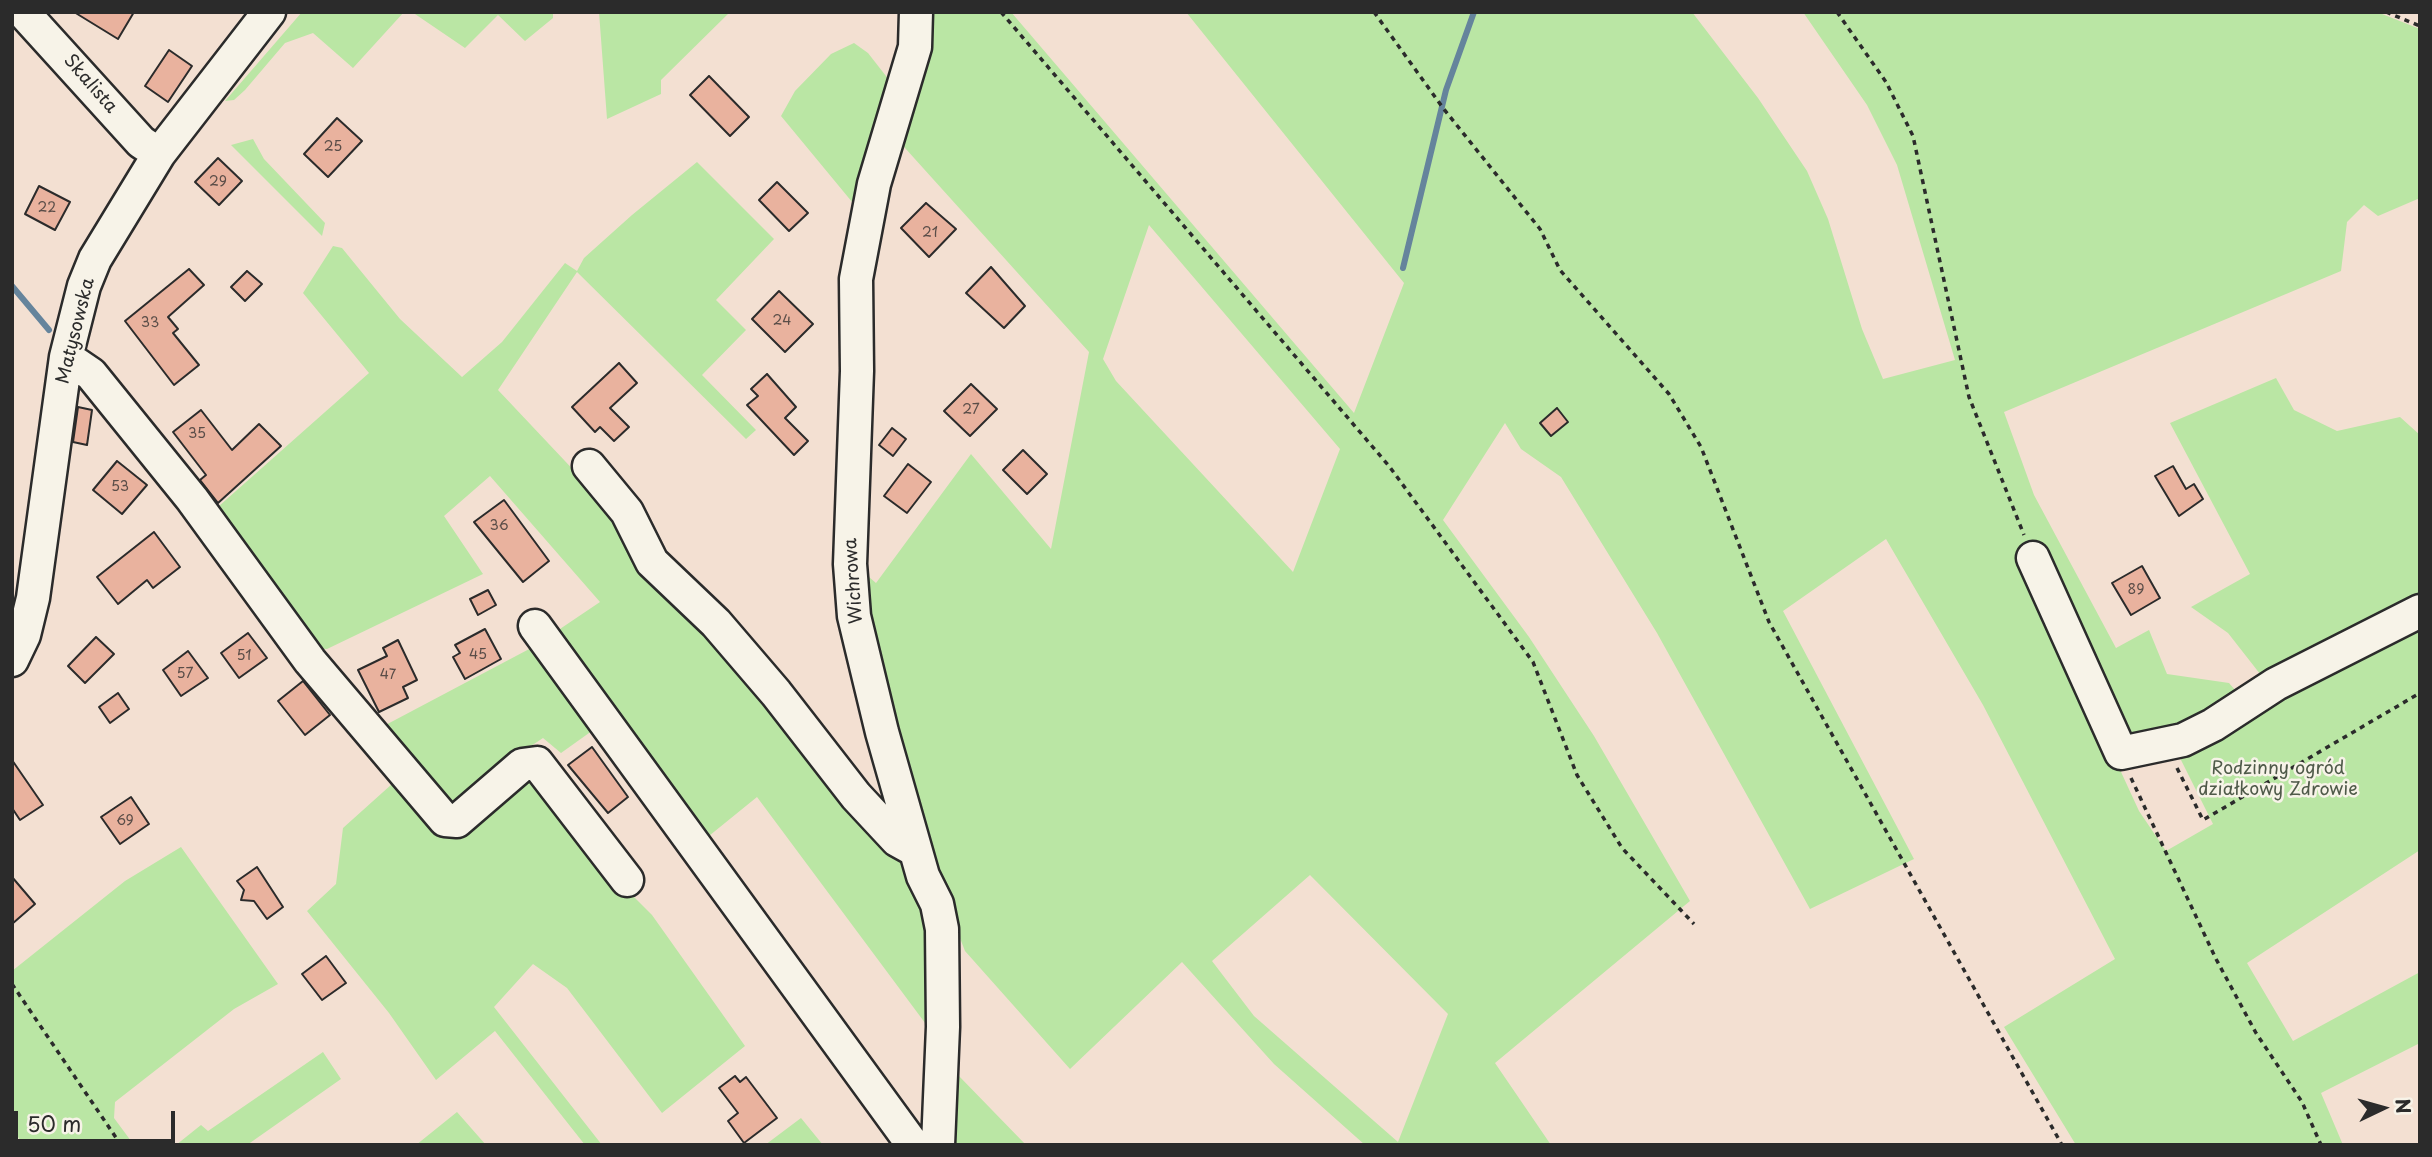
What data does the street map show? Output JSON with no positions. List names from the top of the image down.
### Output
{
  "streets": {
    "street": ["Skalista", "Matysowska", "Wichrowa"]
  },
  "crossings": [
    ["Skalista", "Matysowska"]
  ],
  "parks": ["Rodzinny ogród działkowy Zdrowie"],
  "house_numbers": [
    "25",
    "29",
    "22",
    "21",
    "24",
    "33",
    "27",
    "35",
    "53",
    "36",
    "89",
    "45",
    "51",
    "57",
    "47",
    "69"
  ],
  "scale_bar": "50 m",
  "north": "right"
}
